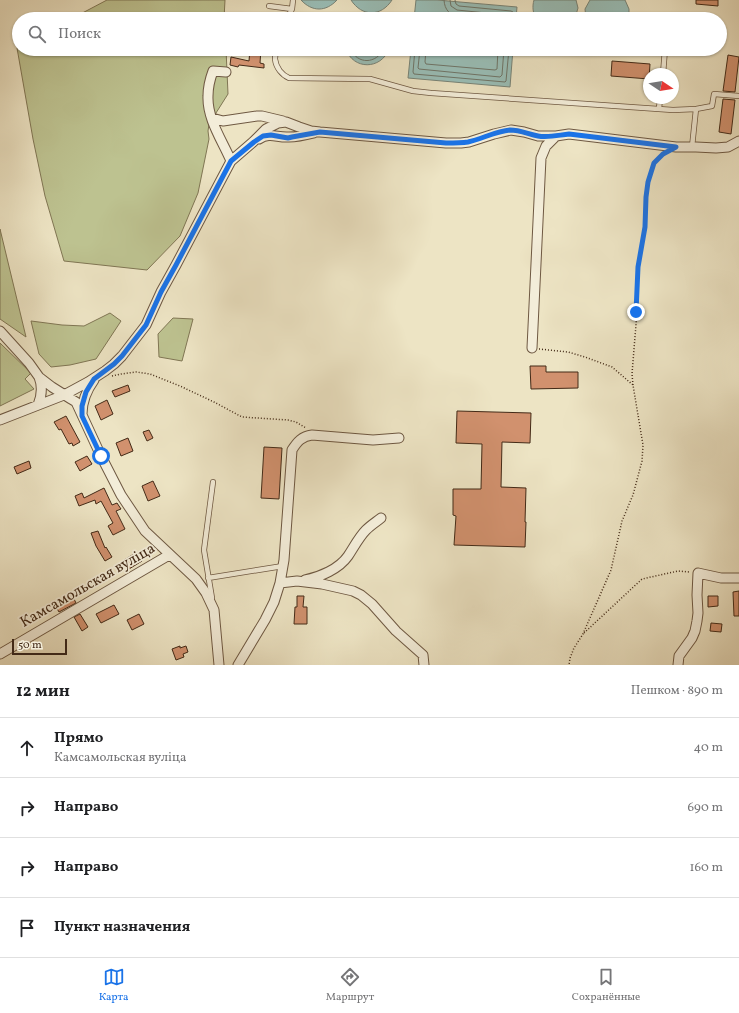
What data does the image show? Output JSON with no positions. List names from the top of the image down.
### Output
{
  "streets": {
    "street": ["Камсамольская вуліца"]
  },
  "scale_bar": "50 m",
  "north": "right",
  "page": {
    "search": "Поиск",
    "scale": "50 m",
    "heading": ["12 мин", "Пешком · 890 m"],
    "list": [
      ["Прямо", "Камсамольская вуліца", "40 m"],
      ["Направо", "690 m"],
      ["Направо", "160 m"],
      "Пункт назначения"
    ],
    "nav": ["Карта", "Маршрут", "Сохранённые"]
  }
}
